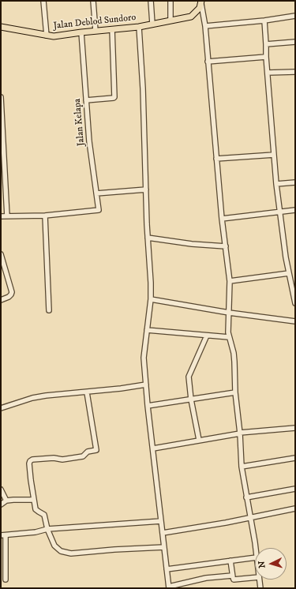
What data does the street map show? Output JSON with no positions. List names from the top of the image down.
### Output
{
  "streets": {
    "main road": ["Jalan Deblod Sundoro"],
    "street": ["Jalan Kelapa"]
  },
  "crossings": [
    ["Jalan Deblod Sundoro", "Jalan Kelapa"]
  ],
  "north": "left"
}
